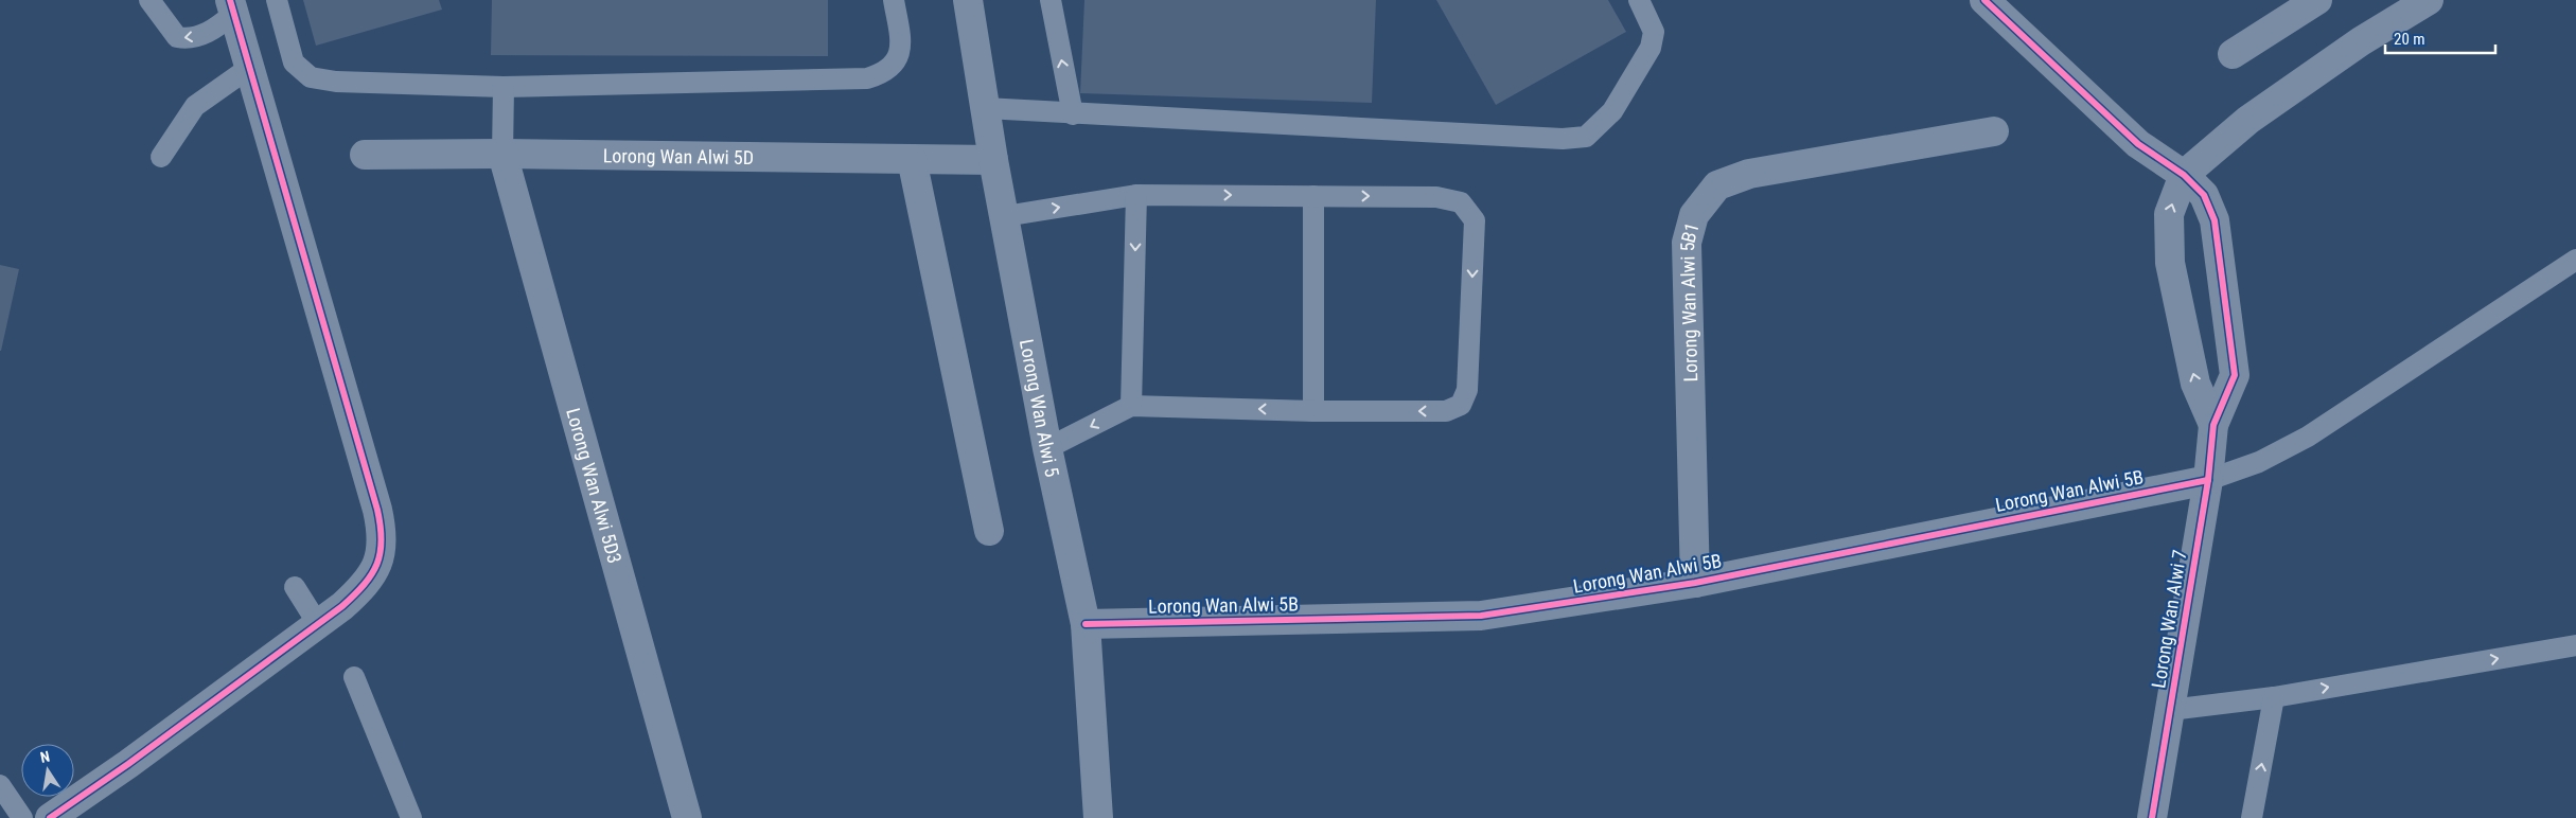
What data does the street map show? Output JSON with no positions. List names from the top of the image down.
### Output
{
  "streets": {
    "street": [
      "Lorong Wan Alwi 5D",
      "Lorong Wan Alwi 5B1",
      "Lorong Wan Alwi 5",
      "Lorong Wan Alwi 5D3",
      "Lorong Wan Alwi 5B",
      "Lorong Wan Alwi 7"
    ]
  },
  "crossings": [
    ["Lorong Wan Alwi 5D", "Lorong Wan Alwi 5"],
    ["Lorong Wan Alwi 5D", "Lorong Wan Alwi 5D3"],
    ["Lorong Wan Alwi 5B1", "Lorong Wan Alwi 5B"],
    ["Lorong Wan Alwi 5", "Lorong Wan Alwi 5B"],
    ["Lorong Wan Alwi 5B", "Lorong Wan Alwi 7"]
  ],
  "scale_bar": "20 m",
  "north": "top"
}
